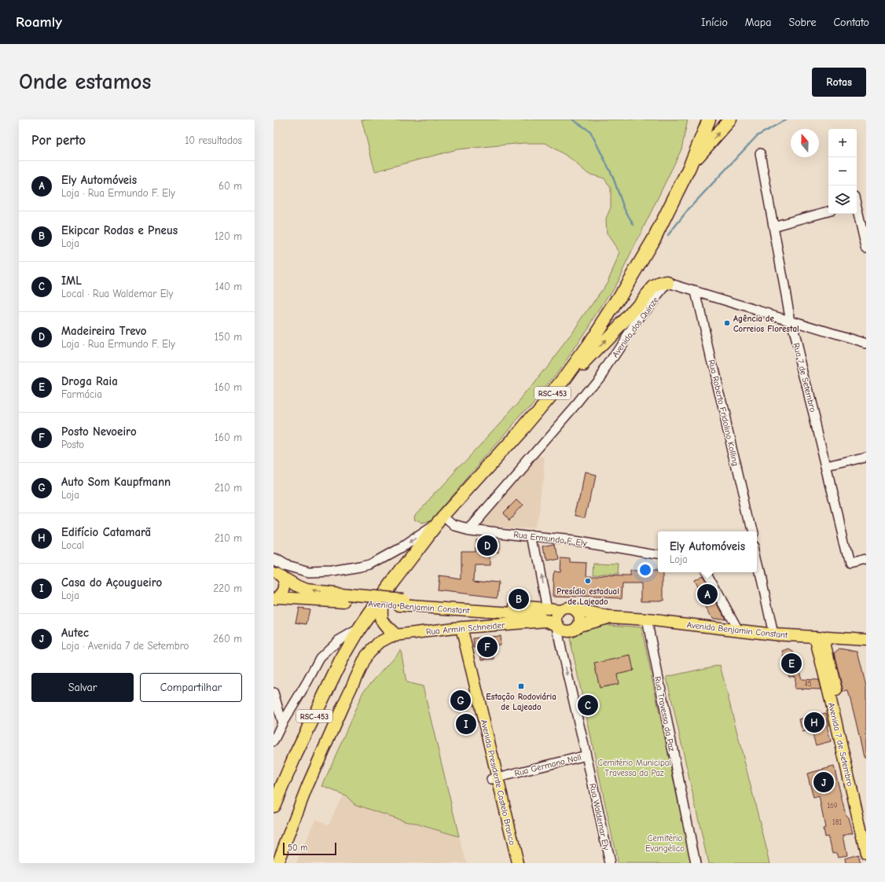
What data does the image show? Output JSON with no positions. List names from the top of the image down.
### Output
{
  "streets": {
    "highway": ["RSC-453"],
    "main road": [
      "Avenida Benjamin Constant",
      "Rua Armin Schneider",
      "Avenida 7 de Setembro",
      "Avenida Presidente Castelo Branco"
    ],
    "street": [
      "Avenida dos Quinze",
      "Rua 7 de Setembro",
      "Rua Roberto Fridolino Kolling",
      "Rua Ermundo F. Ely",
      "Rua Travessa da Paz",
      "Rua Germano Noll",
      "Rua Waldemar Ely"
    ]
  },
  "crossings": [
    ["Avenida dos Quinze", "Rua Ermundo F. Ely"],
    ["RSC-453", "Rua Ermundo F. Ely"],
    ["Avenida Benjamin Constant", "Rua Armin Schneider"],
    ["Avenida Benjamin Constant", "Rua Travessa da Paz"],
    ["Avenida Benjamin Constant", "Avenida 7 de Setembro"],
    ["Avenida Benjamin Constant", "Rua Waldemar Ely"],
    ["Rua Armin Schneider", "Avenida Presidente Castelo Branco"],
    ["Rua Germano Noll", "Avenida Presidente Castelo Branco"],
    ["Rua Germano Noll", "Rua Waldemar Ely"]
  ],
  "one_way": ["Rua Waldemar Ely"],
  "parks": ["Cemitério Municipal Travessa da Paz", "Cemitério Evangélico"],
  "places": {
    "other": ["Agência de Correios Florestal", "Presídio estadual de Lajeado"],
    "transit": ["Estação Rodoviária de Lajeado"]
  },
  "house_numbers": ["45", "169", "181"],
  "scale_bar": "50 m",
  "north": "top",
  "page": {
    "header": "Roamly",
    "nav": [
      "Início",
      "Mapa",
      "Sobre",
      "Contato"
    ],
    "buttons": [
      "Rotas",
      ["Salvar", "Compartilhar"]
    ],
    "title": "Onde estamos",
    "heading": ["Por perto", "10 resultados"],
    "map_buttons": ["+", "−"],
    "list": [
      {
        "mark": "A",
        "name": "Ely Automóveis",
        "note": "Loja · Rua Ermundo F. Ely",
        "value": "60 m"
      },
      {
        "mark": "B",
        "name": "Ekipcar Rodas e Pneus",
        "note": "Loja",
        "value": "120 m"
      },
      {
        "mark": "C",
        "name": "IML",
        "note": "Local · Rua Waldemar Ely",
        "value": "140 m"
      },
      {
        "mark": "D",
        "name": "Madeireira Trevo",
        "note": "Loja · Rua Ermundo F. Ely",
        "value": "150 m"
      },
      {
        "mark": "E",
        "name": "Droga Raia",
        "note": "Farmácia",
        "value": "160 m"
      },
      {
        "mark": "F",
        "name": "Posto Nevoeiro",
        "note": "Posto",
        "value": "160 m"
      },
      {
        "mark": "G",
        "name": "Auto Som Kaupfmann",
        "note": "Loja",
        "value": "210 m"
      },
      {
        "mark": "H",
        "name": "Edifício Catamarã",
        "note": "Local",
        "value": "210 m"
      },
      {
        "mark": "I",
        "name": "Casa do Açougueiro",
        "note": "Loja",
        "value": "220 m"
      },
      {
        "mark": "J",
        "name": "Autec",
        "note": "Loja · Avenida 7 de Setembro",
        "value": "260 m"
      }
    ],
    "popup": ["Ely Automóveis", "Loja"],
    "pins": [
      "D",
      "A",
      "B",
      "F",
      "E",
      "G",
      "C",
      "H",
      "I",
      "J"
    ],
    "scale": "50 m"
  }
}
